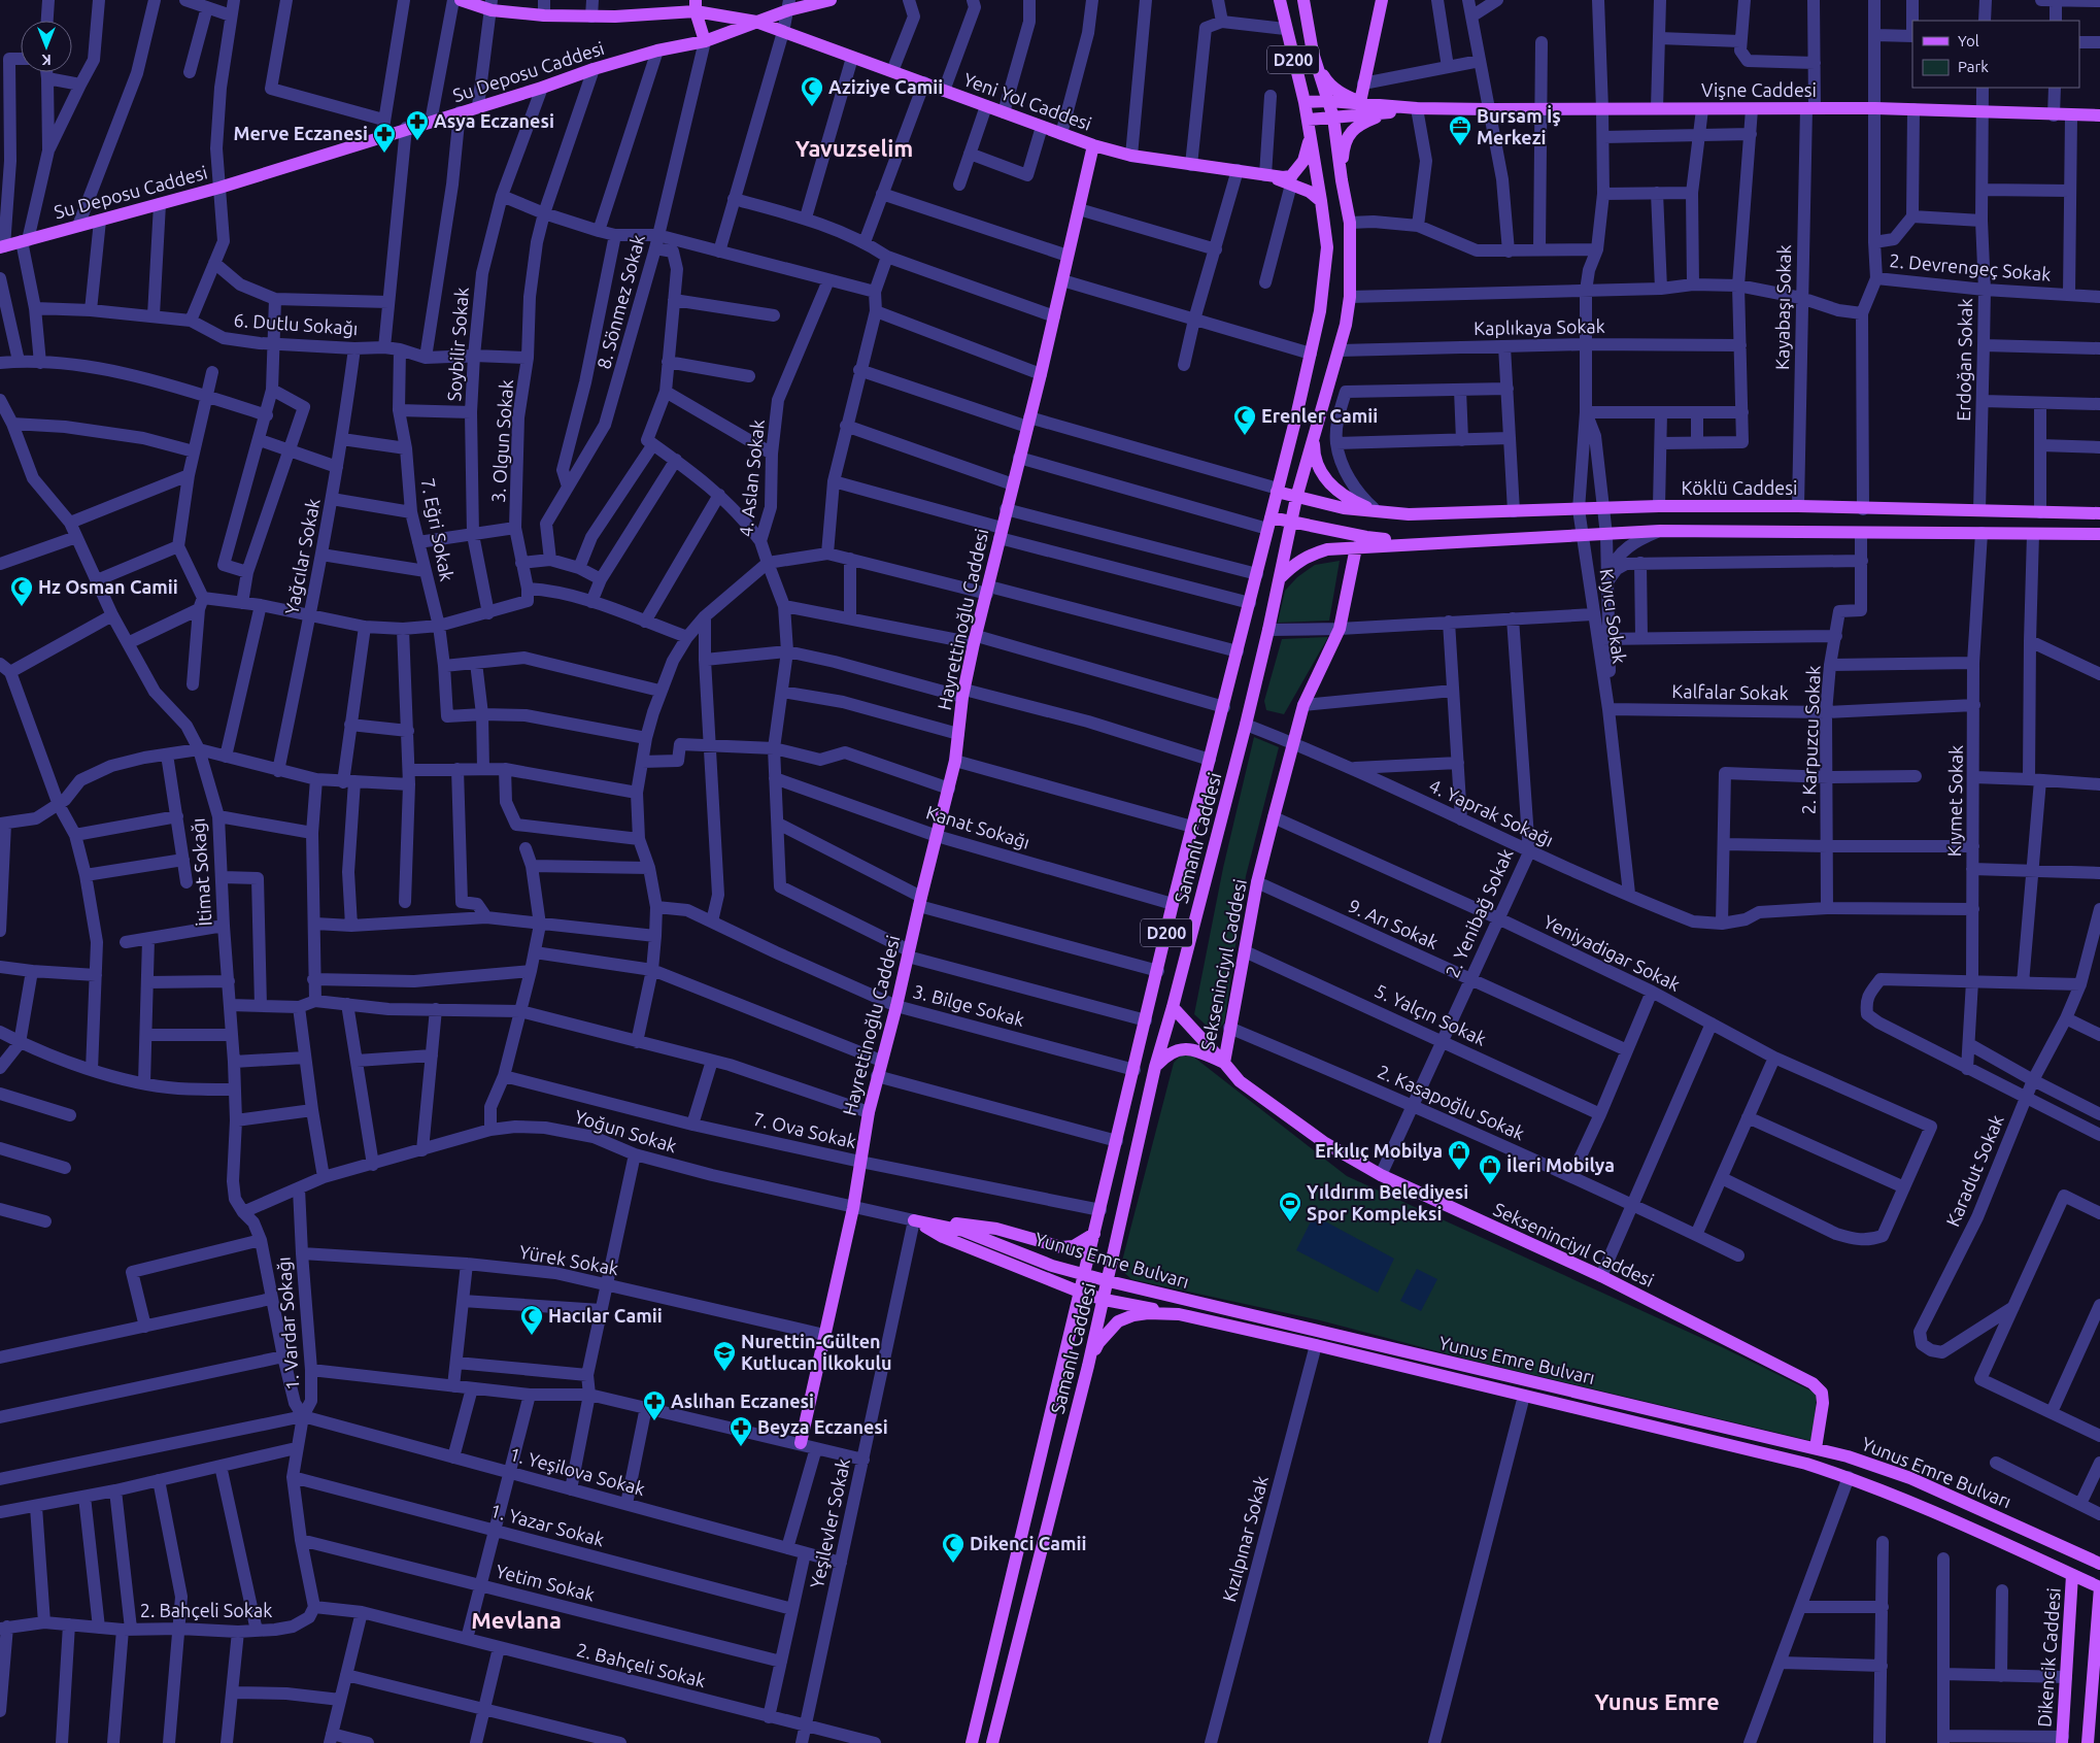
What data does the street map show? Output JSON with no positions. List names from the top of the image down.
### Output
{
  "streets": {
    "main road": [
      "D200",
      "Su Deposu Caddesi",
      "Vişne Caddesi",
      "Yeni Yol Caddesi",
      "Köklü Caddesi",
      "Hayrettinoğlu Caddesi",
      "Samanlı Caddesi",
      "Sekseninciyıl Caddesi",
      "Yunus Emre Bulvarı",
      "Dikencik Caddesi"
    ],
    "street": [
      "2. Devrengeç Sokak",
      "8. Sönmez Sokak",
      "Kayabaşı Sokak",
      "6. Dutlu Sokağı",
      "Kaplıkaya Sokak",
      "Soybilir Sokak",
      "Erdoğan Sokak",
      "3. Olgun Sokak",
      "4. Aslan Sokak",
      "7. Eğri Sokak",
      "Yağcılar Sokak",
      "Kıyıcı Sokak",
      "Kalfalar Sokak",
      "2. Karpuzcu Sokak",
      "Kıymet Sokak",
      "4. Yaprak Sokağı",
      "Kanat Sokağı",
      "İtimat Sokağı",
      "2. Yenibağ Sokak",
      "9. Arı Sokak",
      "Yeniyadigar Sokak",
      "3. Bilge Sokak",
      "5. Yalçın Sokak",
      "2. Kasapoğlu Sokak",
      "7. Ova Sokak",
      "Yoğun Sokak",
      "Karadut Sokak",
      "Yürek Sokak",
      "1. Vardar Sokağı",
      "1. Yeşilova Sokak",
      "Yeşilevler Sokak",
      "1. Yazar Sokak",
      "Kızılpınar Sokak",
      "Yetim Sokak",
      "2. Bahçeli Sokak"
    ]
  },
  "crossings": [
    ["D200", "Samanlı Caddesi"],
    ["Su Deposu Caddesi", "Yeni Yol Caddesi"],
    ["Su Deposu Caddesi", "8. Sönmez Sokak"],
    ["Su Deposu Caddesi", "Soybilir Sokak"],
    ["Su Deposu Caddesi", "3. Olgun Sokak"],
    ["Vişne Caddesi", "Kayabaşı Sokak"],
    ["Vişne Caddesi", "Erdoğan Sokak"],
    ["Vişne Caddesi", "Kıyıcı Sokak"],
    ["Yeni Yol Caddesi", "Hayrettinoğlu Caddesi"],
    ["Yeni Yol Caddesi", "Samanlı Caddesi"],
    ["2. Devrengeç Sokak", "Erdoğan Sokak"],
    ["Kayabaşı Sokak", "Köklü Caddesi"],
    ["6. Dutlu Sokağı", "Soybilir Sokak"],
    ["6. Dutlu Sokağı", "3. Olgun Sokak"],
    ["6. Dutlu Sokağı", "7. Eğri Sokak"],
    ["6. Dutlu Sokağı", "Yağcılar Sokak"],
    ["Kaplıkaya Sokak", "Kıyıcı Sokak"],
    ["Kaplıkaya Sokak", "Samanlı Caddesi"],
    ["Erdoğan Sokak", "Köklü Caddesi"],
    ["4. Aslan Sokak", "3. Bilge Sokak"],
    ["Köklü Caddesi", "Kıyıcı Sokak"],
    ["Kıyıcı Sokak", "Kalfalar Sokak"],
    ["Kıyıcı Sokak", "4. Yaprak Sokağı"],
    ["Hayrettinoğlu Caddesi", "Kanat Sokağı"],
    ["Hayrettinoğlu Caddesi", "3. Bilge Sokak"],
    ["Hayrettinoğlu Caddesi", "7. Ova Sokak"],
    ["Hayrettinoğlu Caddesi", "Yoğun Sokak"],
    ["Kalfalar Sokak", "2. Karpuzcu Sokak"],
    ["Kalfalar Sokak", "Kıymet Sokak"],
    ["2. Karpuzcu Sokak", "4. Yaprak Sokağı"],
    ["Kıymet Sokak", "4. Yaprak Sokağı"],
    ["4. Yaprak Sokağı", "Samanlı Caddesi"],
    ["4. Yaprak Sokağı", "2. Yenibağ Sokak"],
    ["4. Yaprak Sokağı", "Sekseninciyıl Caddesi"],
    ["Kanat Sokağı", "Samanlı Caddesi"],
    ["Samanlı Caddesi", "3. Bilge Sokak"],
    ["Samanlı Caddesi", "7. Ova Sokak"],
    ["Samanlı Caddesi", "Yunus Emre Bulvarı"],
    ["İtimat Sokağı", "Yoğun Sokak"],
    ["2. Yenibağ Sokak", "9. Arı Sokak"],
    ["2. Yenibağ Sokak", "Yeniyadigar Sokak"],
    ["2. Yenibağ Sokak", "Sekseninciyıl Caddesi"],
    ["2. Yenibağ Sokak", "5. Yalçın Sokak"],
    ["2. Yenibağ Sokak", "2. Kasapoğlu Sokak"],
    ["9. Arı Sokak", "Sekseninciyıl Caddesi"],
    ["Yeniyadigar Sokak", "Sekseninciyıl Caddesi"],
    ["Sekseninciyıl Caddesi", "5. Yalçın Sokak"],
    ["Sekseninciyıl Caddesi", "2. Kasapoğlu Sokak"],
    ["Sekseninciyıl Caddesi", "Yunus Emre Bulvarı"],
    ["Yoğun Sokak", "Yunus Emre Bulvarı"],
    ["Yoğun Sokak", "1. Vardar Sokağı"],
    ["Yoğun Sokak", "Yeşilevler Sokak"],
    ["Yürek Sokak", "1. Vardar Sokağı"],
    ["Yunus Emre Bulvarı", "Yeşilevler Sokak"],
    ["Yunus Emre Bulvarı", "Kızılpınar Sokak"],
    ["Yunus Emre Bulvarı", "Dikencik Caddesi"],
    ["1. Vardar Sokağı", "1. Yeşilova Sokak"],
    ["1. Vardar Sokağı", "1. Yazar Sokak"],
    ["1. Vardar Sokağı", "Yetim Sokak"],
    ["1. Vardar Sokağı", "2. Bahçeli Sokak"],
    ["1. Yeşilova Sokak", "Yeşilevler Sokak"],
    ["Yeşilevler Sokak", "2. Bahçeli Sokak"]
  ],
  "districts": ["Yavuzselim", "Mevlana", "Yunus Emre"],
  "places": {
    "mosque": [
      "Aziziye Camii",
      "Erenler Camii",
      "Hz Osman Camii",
      "Hacılar Camii",
      "Dikenci Camii"
    ],
    "pharmacy": [
      "Asya Eczanesi",
      "Merve Eczanesi",
      "Aslıhan Eczanesi",
      "Beyza Eczanesi"
    ],
    "office": ["Bursam İş Merkezi"],
    "shop": ["Erkılıç Mobilya", "İleri Mobilya"],
    "sports": ["Yıldırım Belediyesi Spor Kompleksi"],
    "school or university": ["Nurettin-Gülten Kutlucan İlkokulu"]
  },
  "legend": ["Yol", "Park"],
  "north": "bottom"
}
